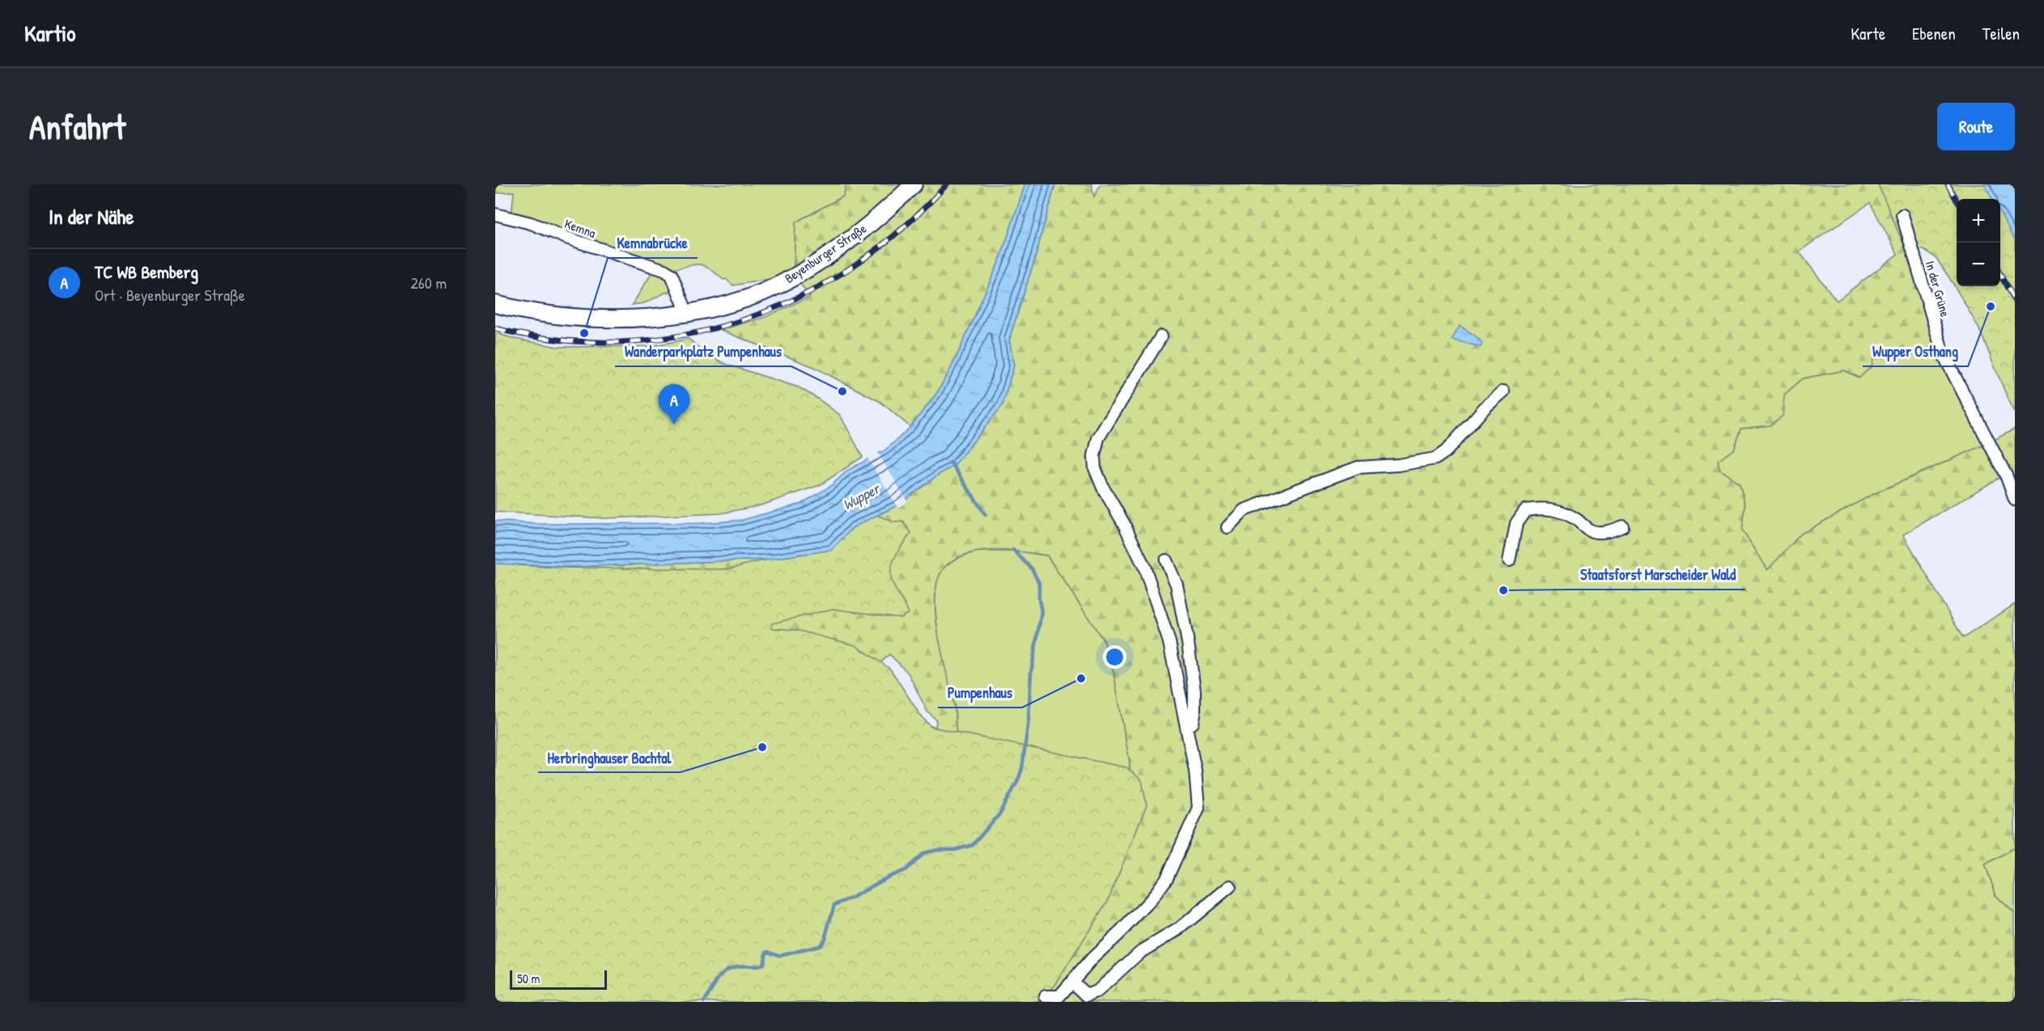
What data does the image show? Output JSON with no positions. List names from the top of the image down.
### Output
{
  "streets": {
    "main road": ["Beyenburger Straße"],
    "street": ["Kemna", "In der Grüne"]
  },
  "crossings": [
    ["Kemna", "Beyenburger Straße"]
  ],
  "water": ["Wupper"],
  "places": [
    "Wupper Osthang",
    "Kemnabrücke",
    "Wanderparkplatz Pumpenhaus",
    "Staatsforst Marscheider Wald",
    "Pumpenhaus",
    "Herbringhauser Bachtal"
  ],
  "scale_bar": "50 m",
  "page": {
    "header": "Kartio",
    "nav": ["Karte", "Ebenen", "Teilen"],
    "buttons": "Route",
    "title": "Anfahrt",
    "heading": "In der Nähe",
    "map_buttons": ["+", "−"],
    "list": [
      {
        "mark": "A",
        "name": "TC WB Bemberg",
        "note": "Ort · Beyenburger Straße",
        "value": "260 m"
      }
    ],
    "pins": "A",
    "scale": "50 m"
  }
}
